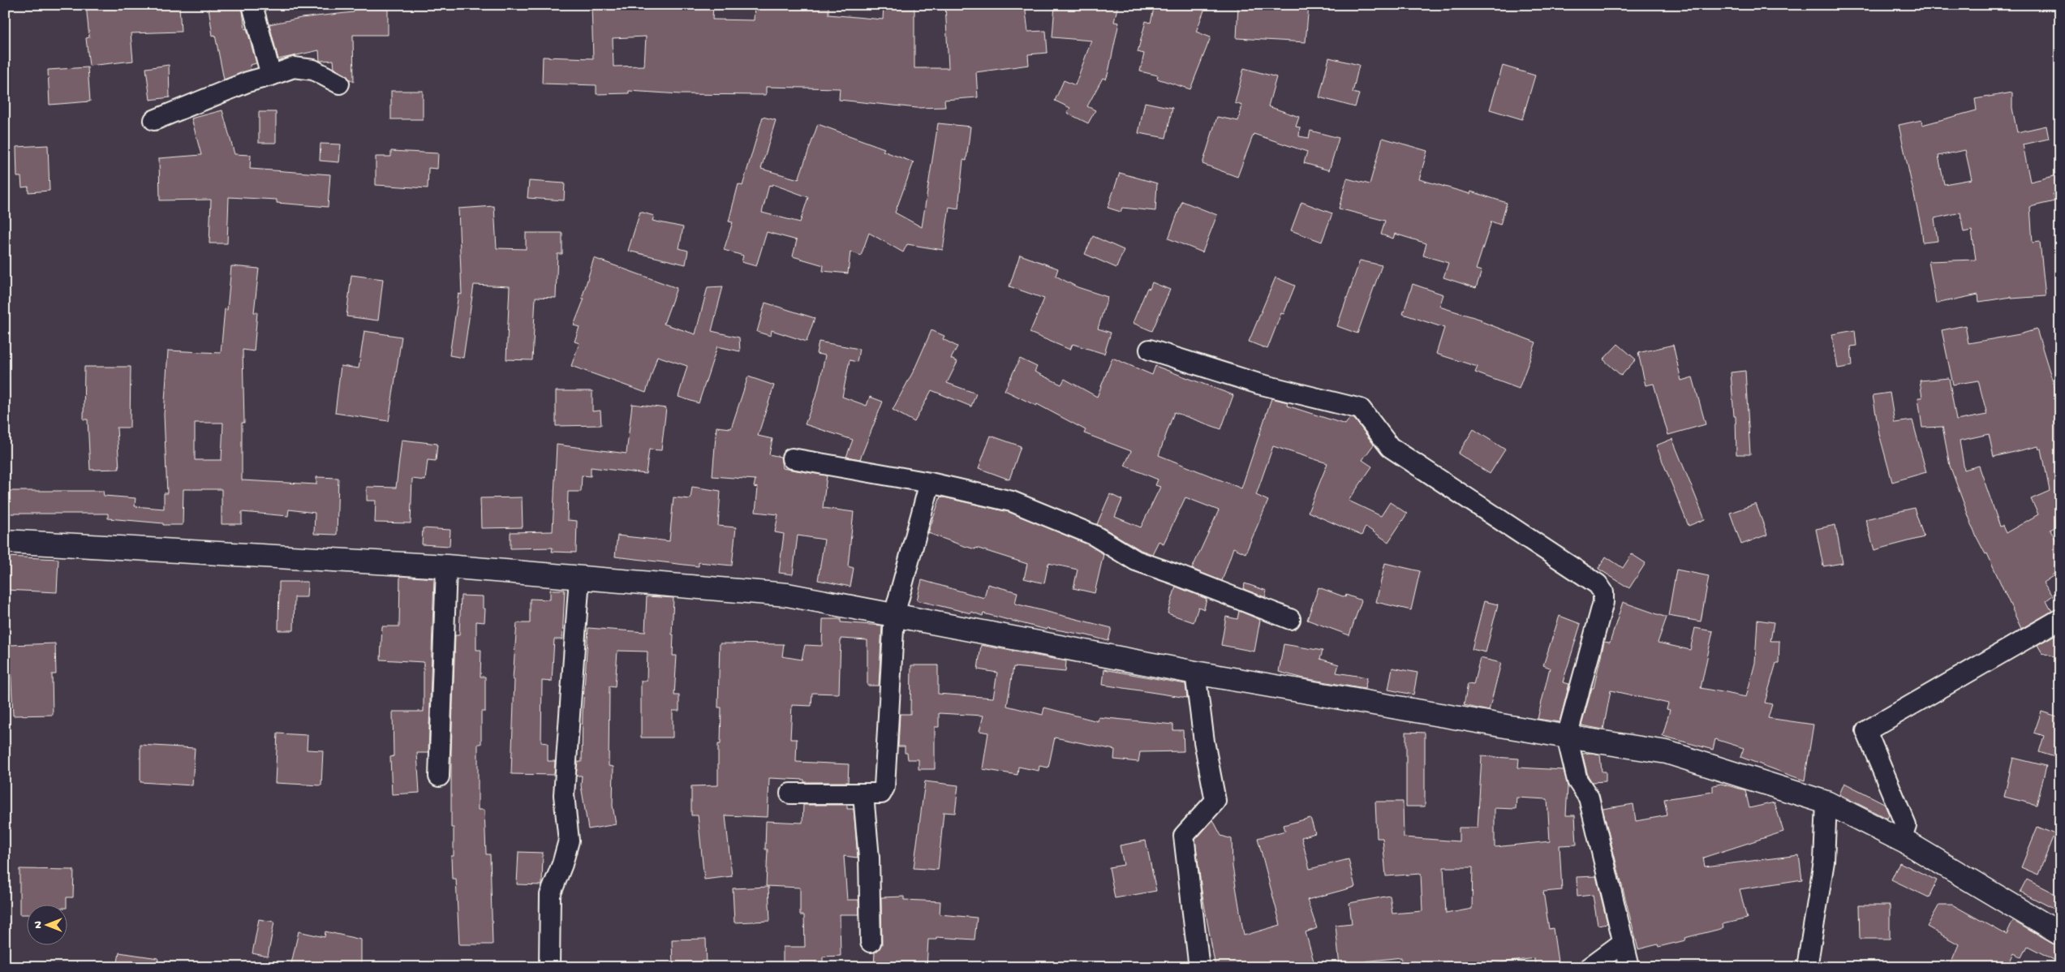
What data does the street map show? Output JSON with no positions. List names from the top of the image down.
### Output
{
  "north": "left"
}
